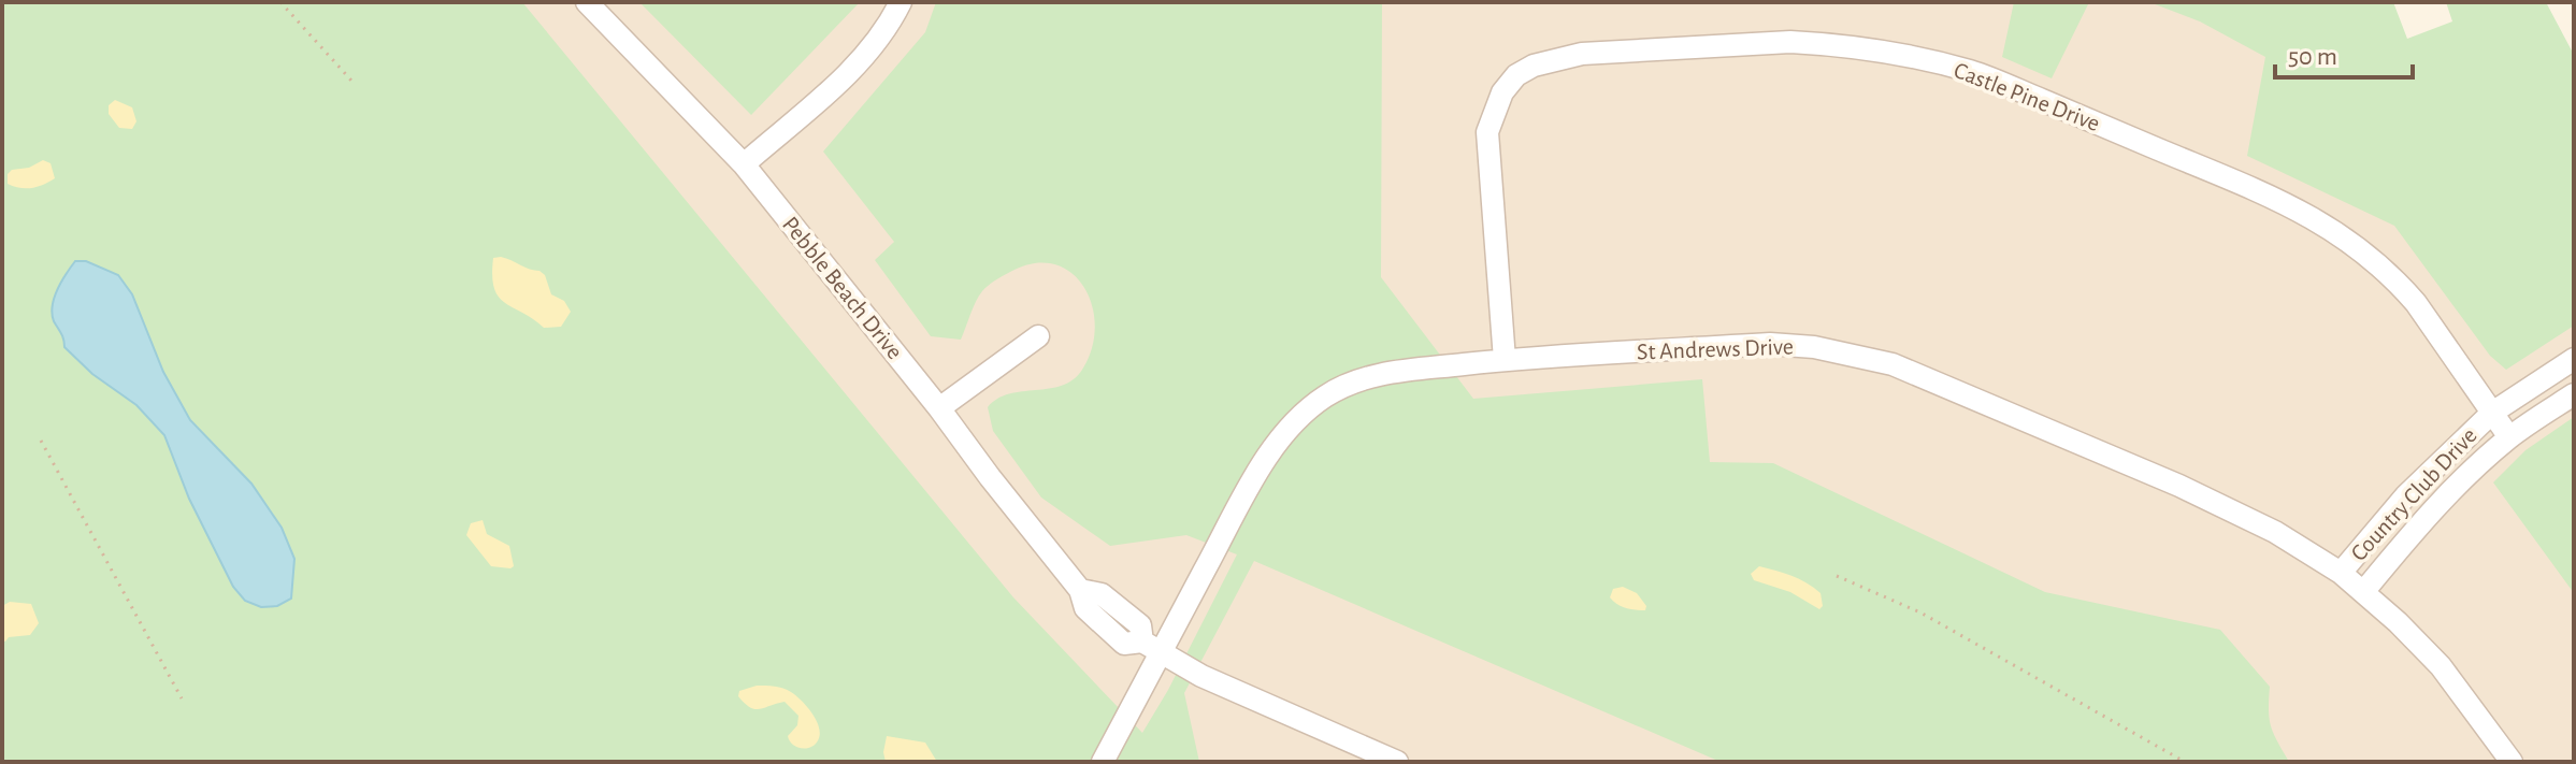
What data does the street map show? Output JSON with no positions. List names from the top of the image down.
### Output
{
  "streets": {
    "street": [
      "Castle Pine Drive",
      "Pebble Beach Drive",
      "St Andrews Drive",
      "Country Club Drive"
    ]
  },
  "crossings": [
    ["Castle Pine Drive", "St Andrews Drive"],
    ["Castle Pine Drive", "Country Club Drive"],
    ["Pebble Beach Drive", "St Andrews Drive"],
    ["St Andrews Drive", "Country Club Drive"]
  ],
  "scale_bar": "50 m"
}
